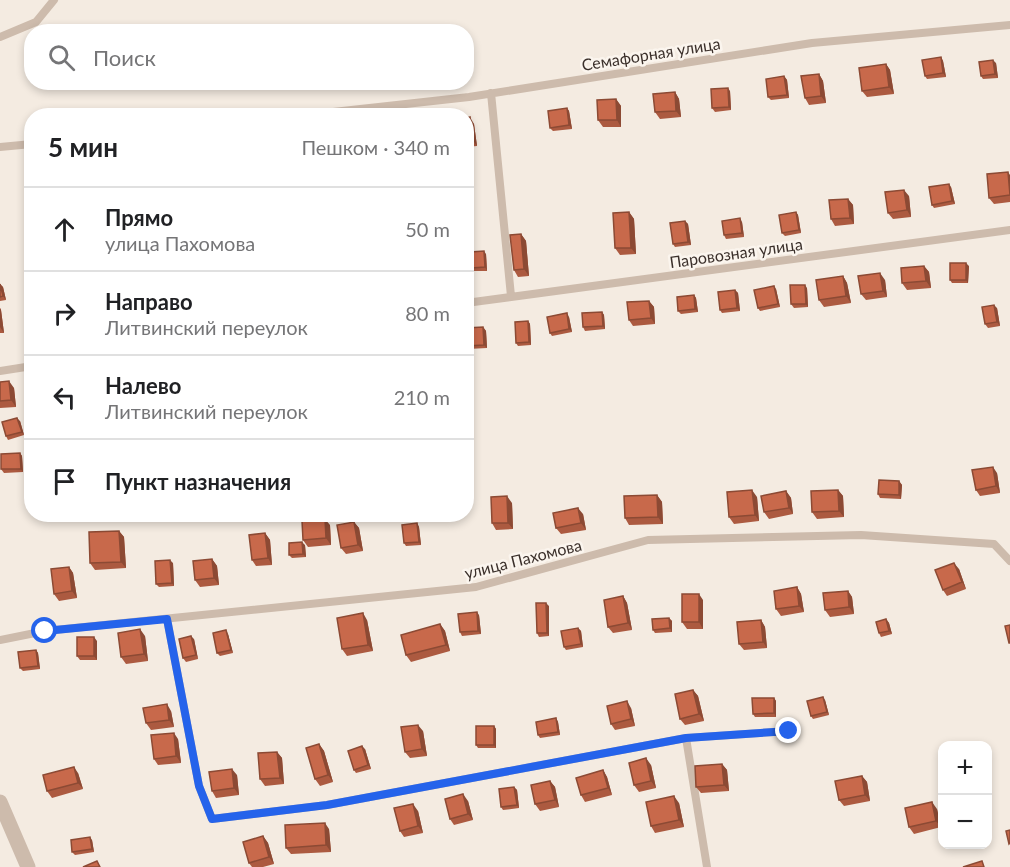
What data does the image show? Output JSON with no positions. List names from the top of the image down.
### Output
{
  "streets": {
    "lane": ["Семафорная улица", "Паровозная улица", "улица Пахомова"]
  },
  "page": {
    "search": "Поиск",
    "heading": ["5 мин", "Пешком · 340 m"],
    "list": [
      ["Прямо", "улица Пахомова", "50 m"],
      ["Направо", "Литвинский переулок", "80 m"],
      ["Налево", "Литвинский переулок", "210 m"],
      "Пункт назначения"
    ],
    "map_buttons": ["+", "−"]
  }
}
